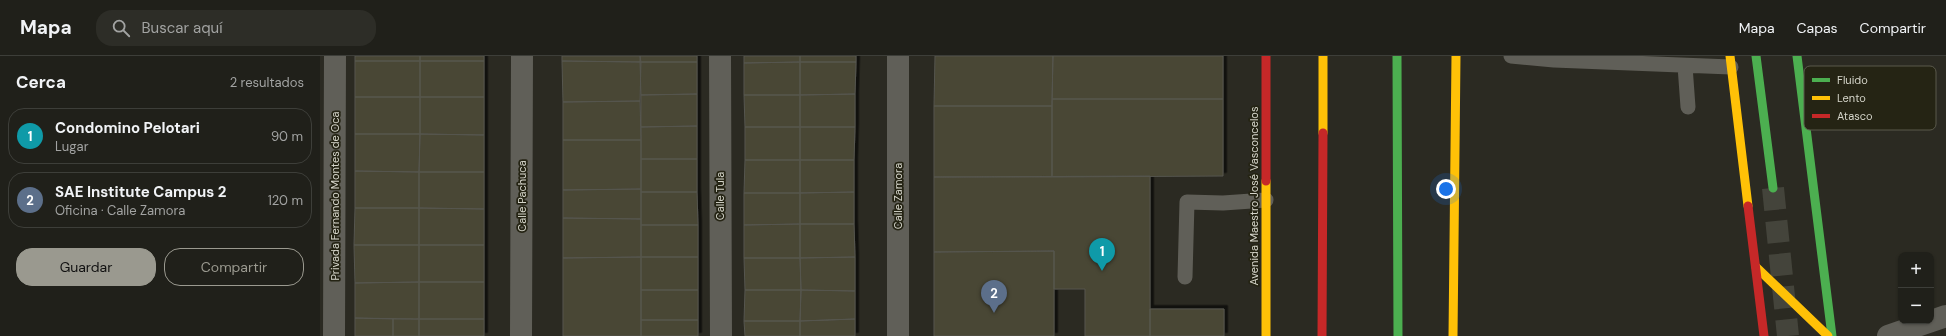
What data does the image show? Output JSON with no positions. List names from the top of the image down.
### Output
{
  "streets": {
    "main road": ["Avenida Maestro José Vasconcelos"],
    "street": [
      "Privada Fernando Montes de Oca",
      "Calle Pachuca",
      "Calle Tula",
      "Calle Zamora"
    ]
  },
  "legend": ["Fluido", "Lento", "Atasco"],
  "page": {
    "header": "Mapa",
    "search": "Buscar aquí",
    "nav": ["Mapa", "Capas", "Compartir"],
    "heading": ["Cerca", "2 resultados"],
    "list": [
      {
        "mark": "1",
        "name": "Condomino Pelotari",
        "note": "Lugar",
        "value": "90 m"
      },
      {
        "mark": "2",
        "name": "SAE Institute Campus 2",
        "note": "Oficina · Calle Zamora",
        "value": "120 m"
      }
    ],
    "buttons": ["Guardar", "Compartir"],
    "pins": ["1", "2"],
    "map_buttons": ["+", "−"]
  }
}
